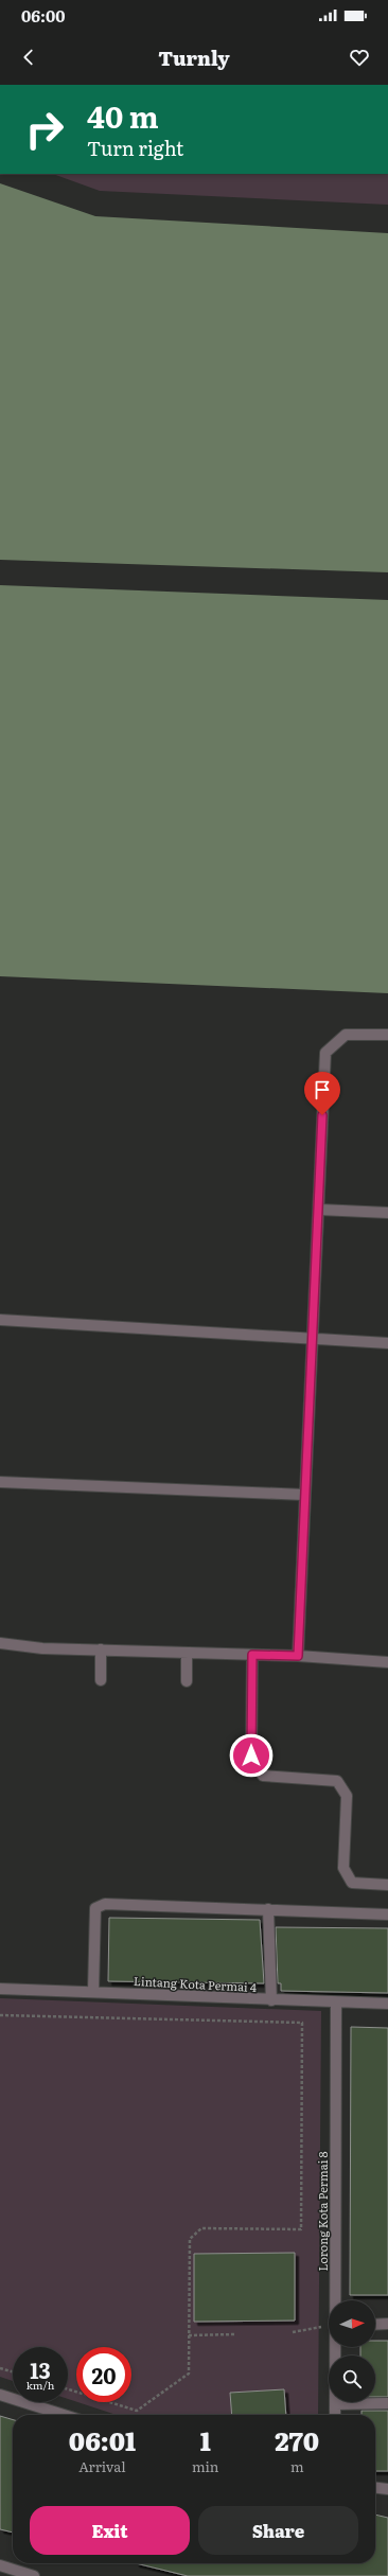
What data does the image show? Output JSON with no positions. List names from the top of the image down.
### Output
{
  "streets": {
    "street": ["Lintang Kota Permai 4", "Lorong Kota Permai 8"]
  },
  "crossings": [
    ["Lintang Kota Permai 4", "Lorong Kota Permai 8"]
  ],
  "north": "right",
  "page": {
    "status": "06:00",
    "header": "Turnly",
    "turn": ["40 m", "Turn right"],
    "speed": "13 km/h",
    "limit": "20",
    "eta": [
      "06:01",
      "Arrival",
      "1",
      "min",
      "270",
      "m"
    ],
    "buttons": ["Exit", "Share"]
  }
}
